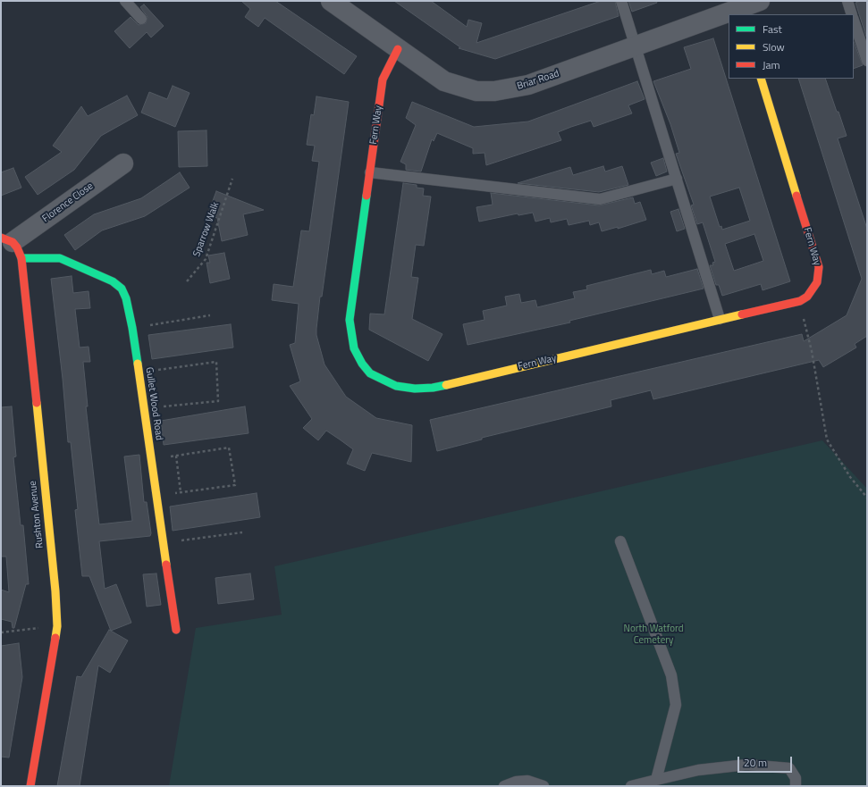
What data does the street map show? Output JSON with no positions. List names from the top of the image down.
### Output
{
  "streets": {
    "street": [
      "Briar Road",
      "Fern Way",
      "Florence Close",
      "Gullet Wood Road",
      "Rushton Avenue"
    ],
    "path": ["Sparrow Walk"]
  },
  "crossings": [
    ["Briar Road", "Fern Way"],
    ["Florence Close", "Gullet Wood Road"],
    ["Florence Close", "Rushton Avenue"],
    ["Gullet Wood Road", "Rushton Avenue"]
  ],
  "parks": ["North Watford Cemetery"],
  "legend": ["Fast", "Slow", "Jam"],
  "scale_bar": "20 m"
}
